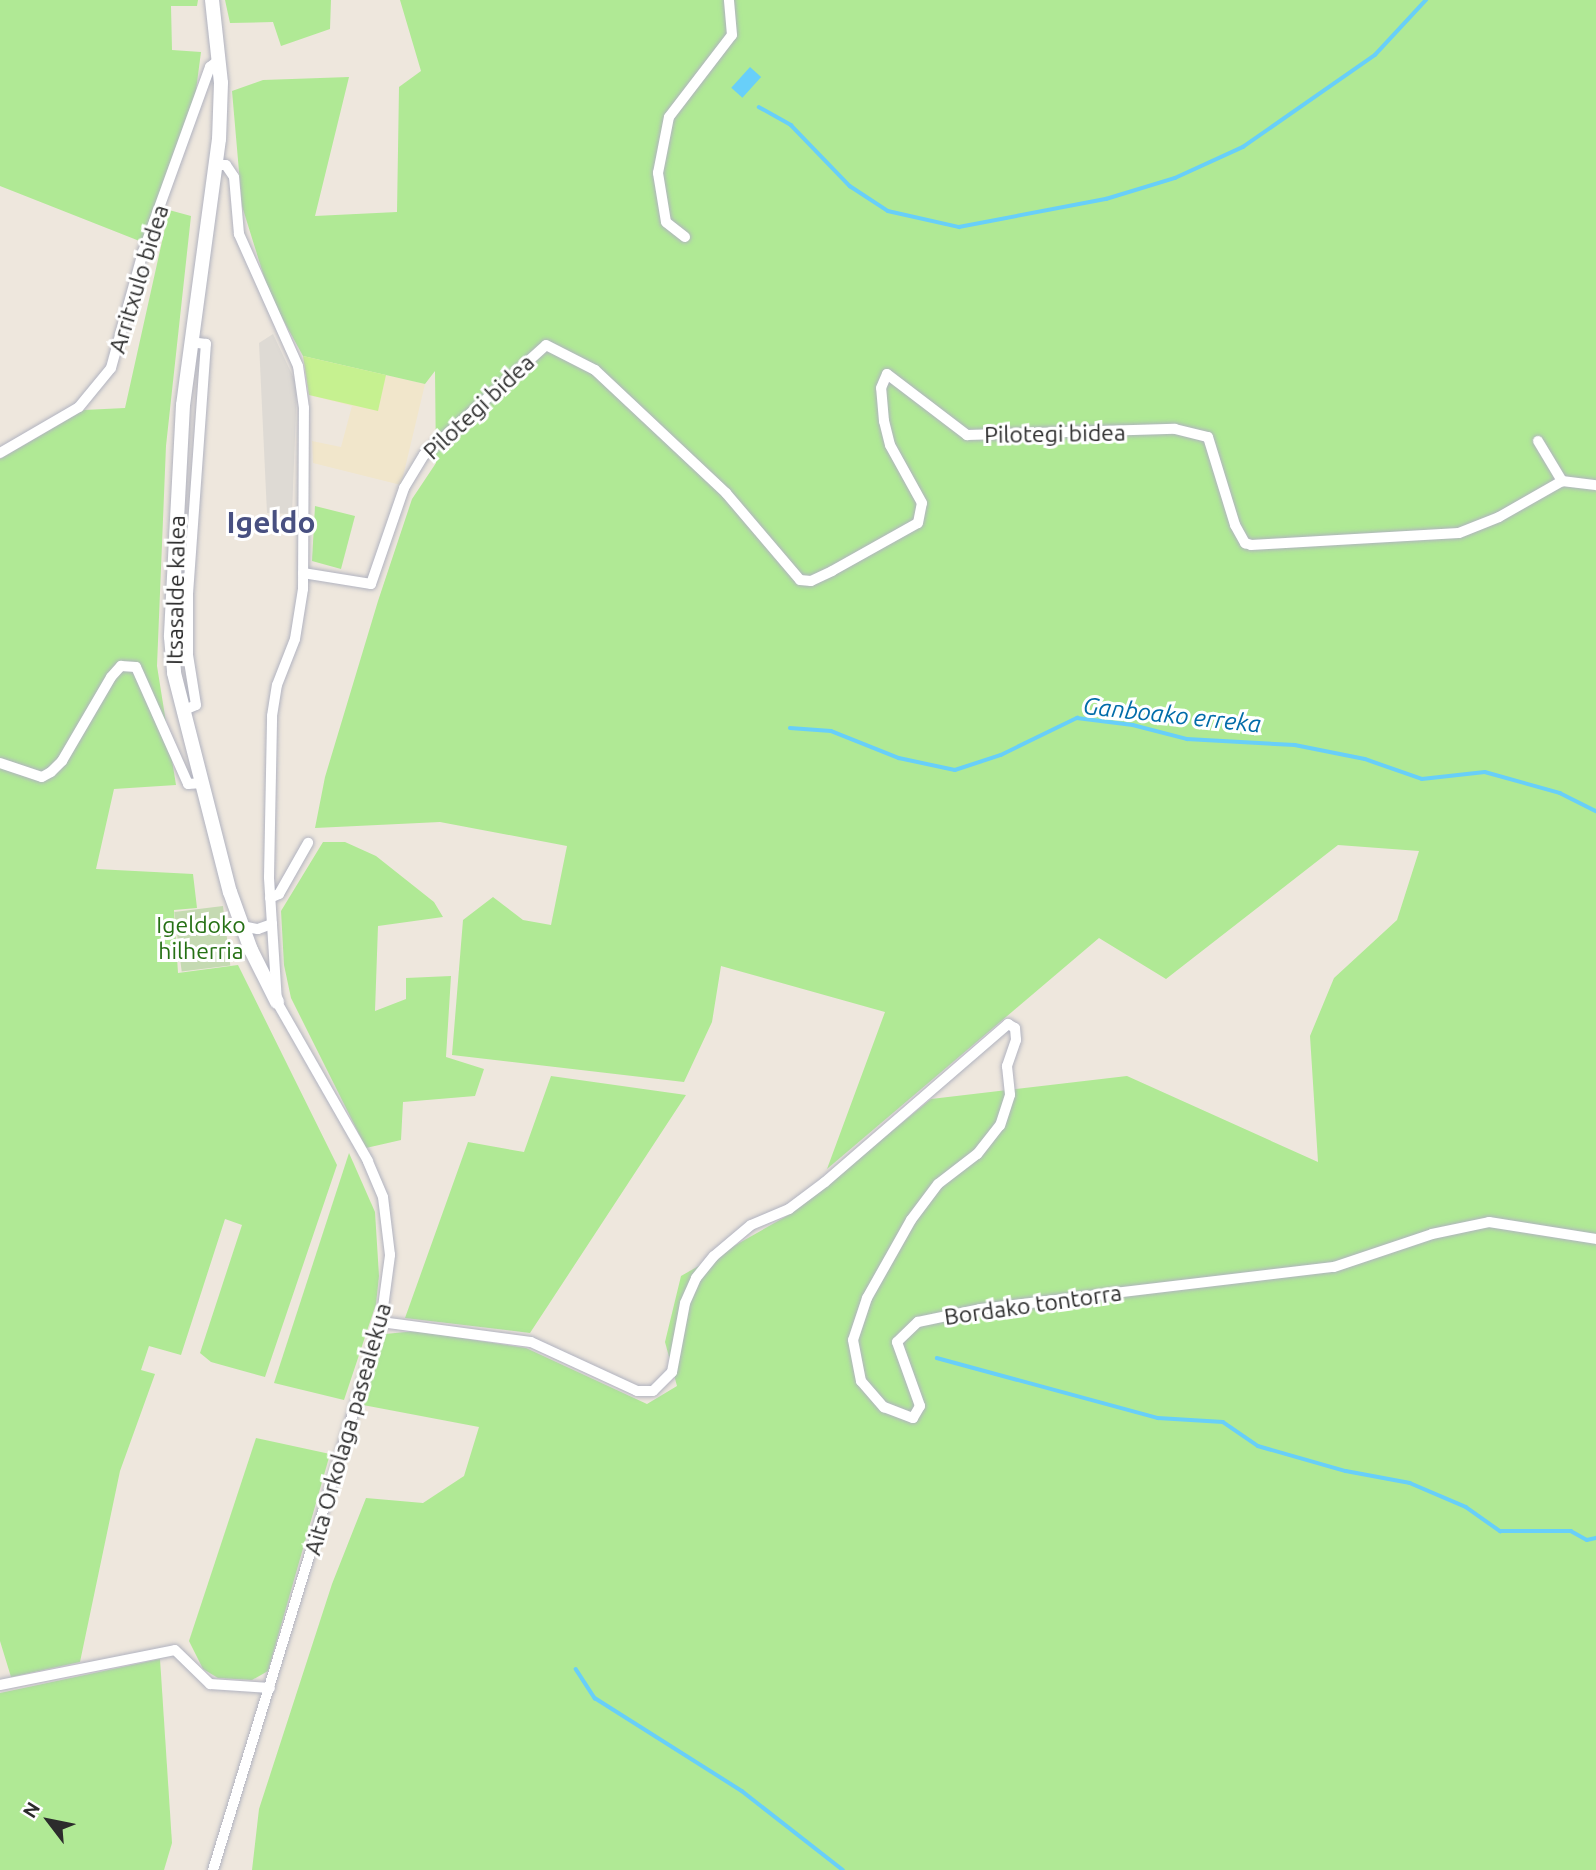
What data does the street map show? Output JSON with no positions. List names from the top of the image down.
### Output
{
  "streets": {
    "street": [
      "Arritxulo bidea",
      "Pilotegi bidea",
      "Itsasalde kalea",
      "Bordako tontorra",
      "Aita Orkolaga pasealekua"
    ]
  },
  "crossings": [
    ["Arritxulo bidea", "Itsasalde kalea"],
    ["Pilotegi bidea", "Aita Orkolaga pasealekua"],
    ["Itsasalde kalea", "Aita Orkolaga pasealekua"],
    ["Bordako tontorra", "Aita Orkolaga pasealekua"]
  ],
  "districts": ["Igeldo"],
  "water": ["Ganboako erreka"],
  "parks": ["Igeldoko hilherria"],
  "north": "top left"
}
